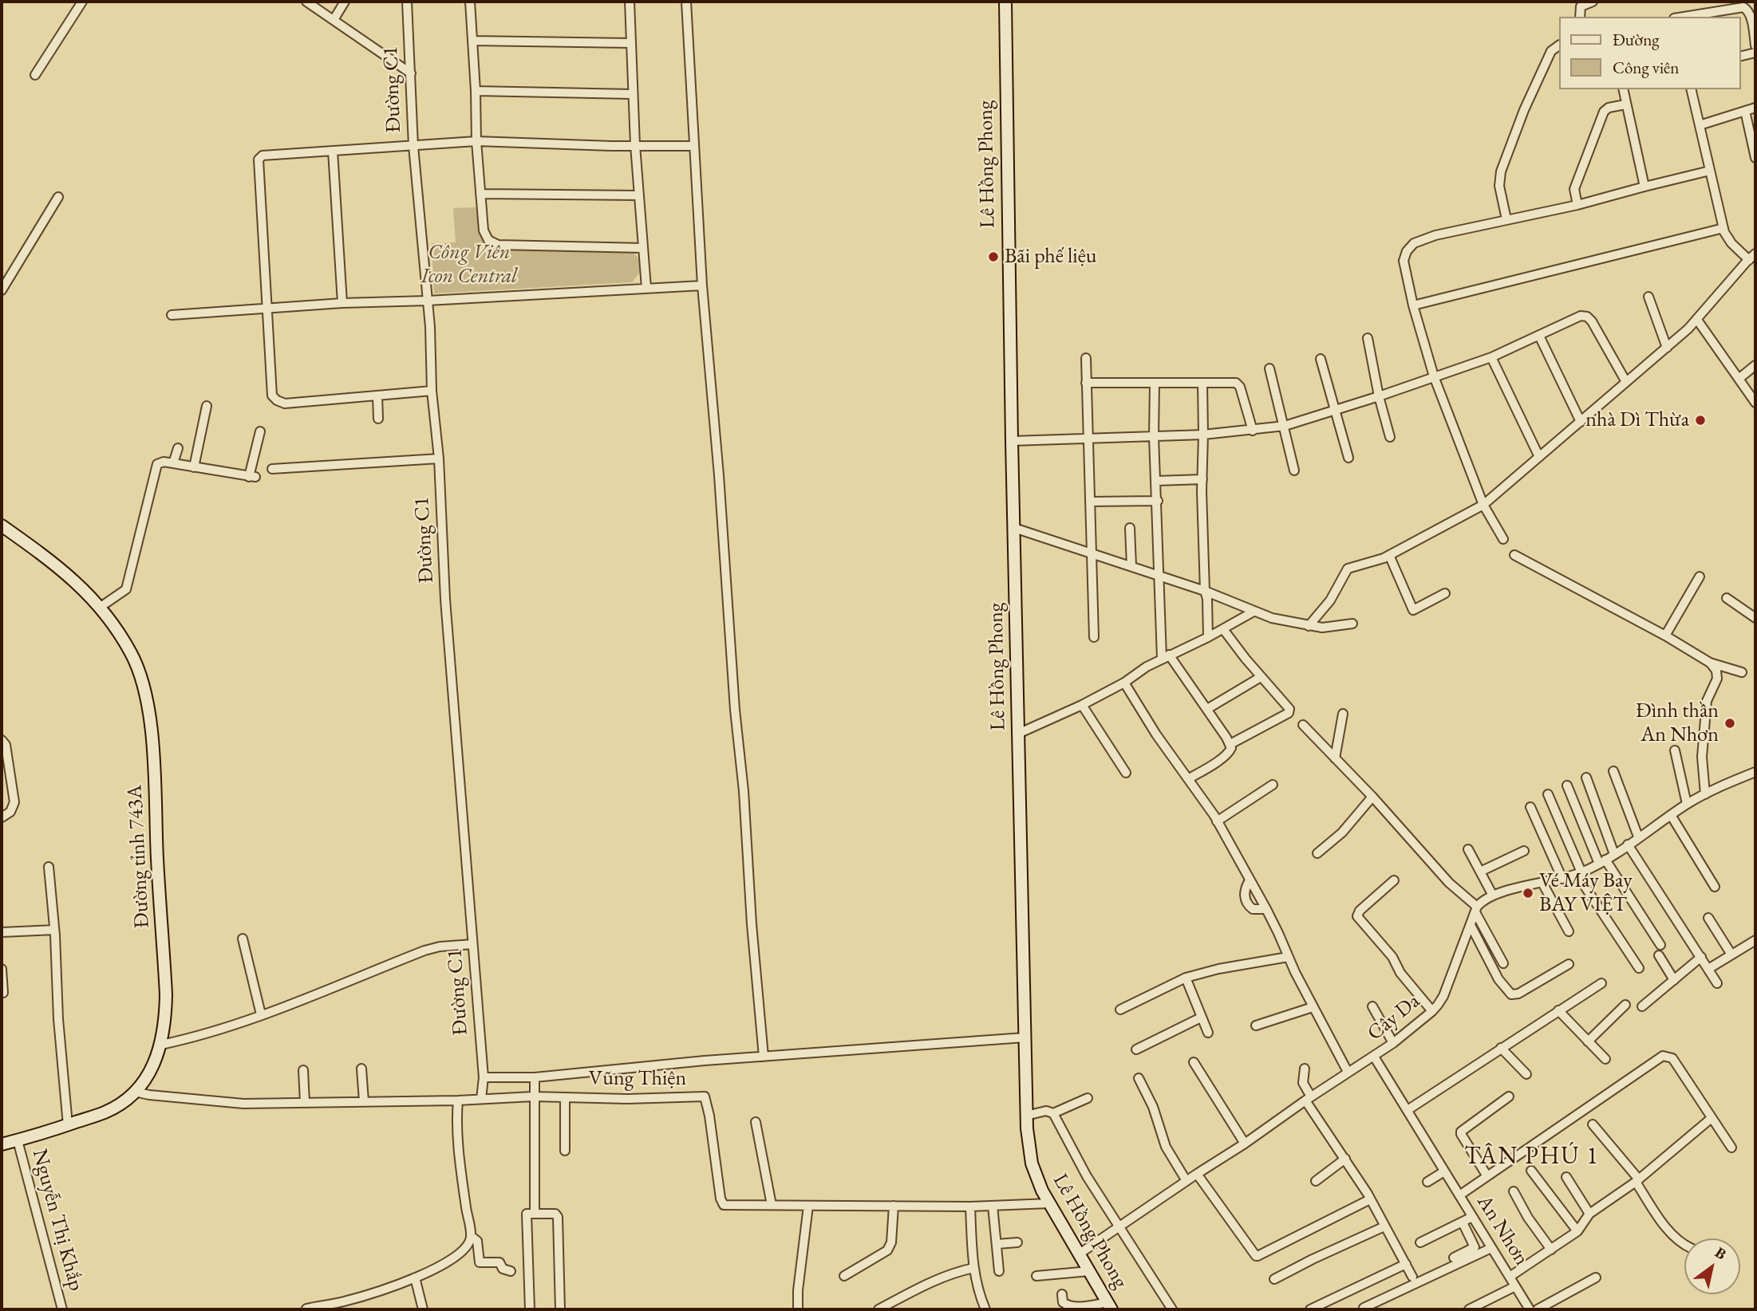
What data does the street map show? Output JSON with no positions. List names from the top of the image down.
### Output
{
  "streets": {
    "main road": ["Lê Hồng Phong", "Đường tỉnh 743A"],
    "street": [
      "Đường C1",
      "Cây Da",
      "Vũng Thiện",
      "Nguyễn Thị Khắp",
      "An Nhơn"
    ]
  },
  "crossings": [
    ["Đường C1", "Vũng Thiện"],
    ["Lê Hồng Phong", "Cây Da"],
    ["Lê Hồng Phong", "Vũng Thiện"],
    ["Đường tỉnh 743A", "Vũng Thiện"],
    ["Đường tỉnh 743A", "Nguyễn Thị Khắp"],
    ["Cây Da", "An Nhơn"]
  ],
  "districts": ["TÂN PHÚ 1"],
  "parks": ["Công Viên Icon Central"],
  "places": [
    "Bãi phế liệu",
    "nhà Dì Thừa",
    "Đình thần An Nhơn",
    "Vé Máy Bay BAY VIỆT"
  ],
  "legend": ["Đường", "Công viên"],
  "north": "top right"
}
